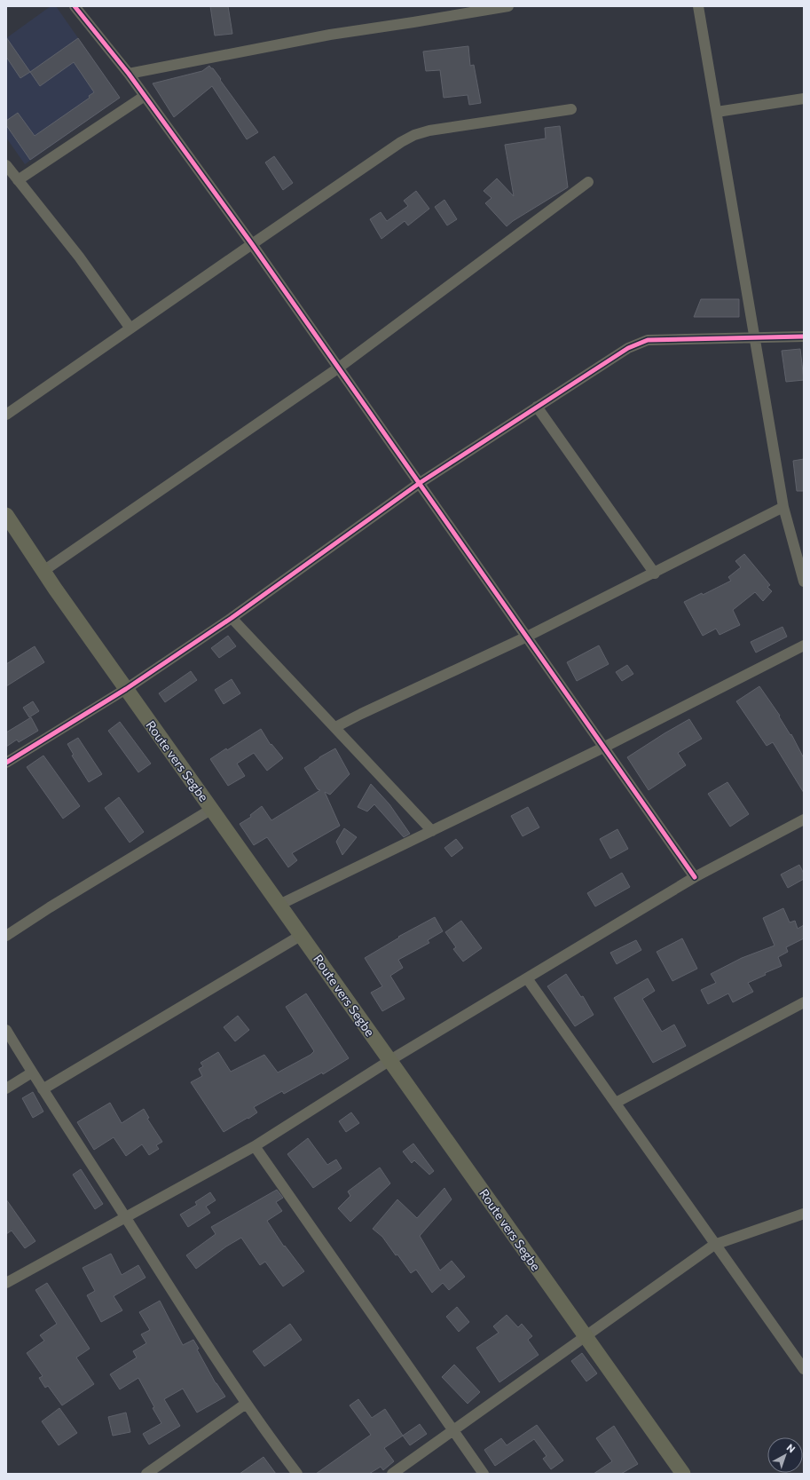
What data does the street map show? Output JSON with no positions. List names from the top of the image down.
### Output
{
  "streets": {
    "main road": ["Route vers Segbe"]
  },
  "north": "top right"
}
